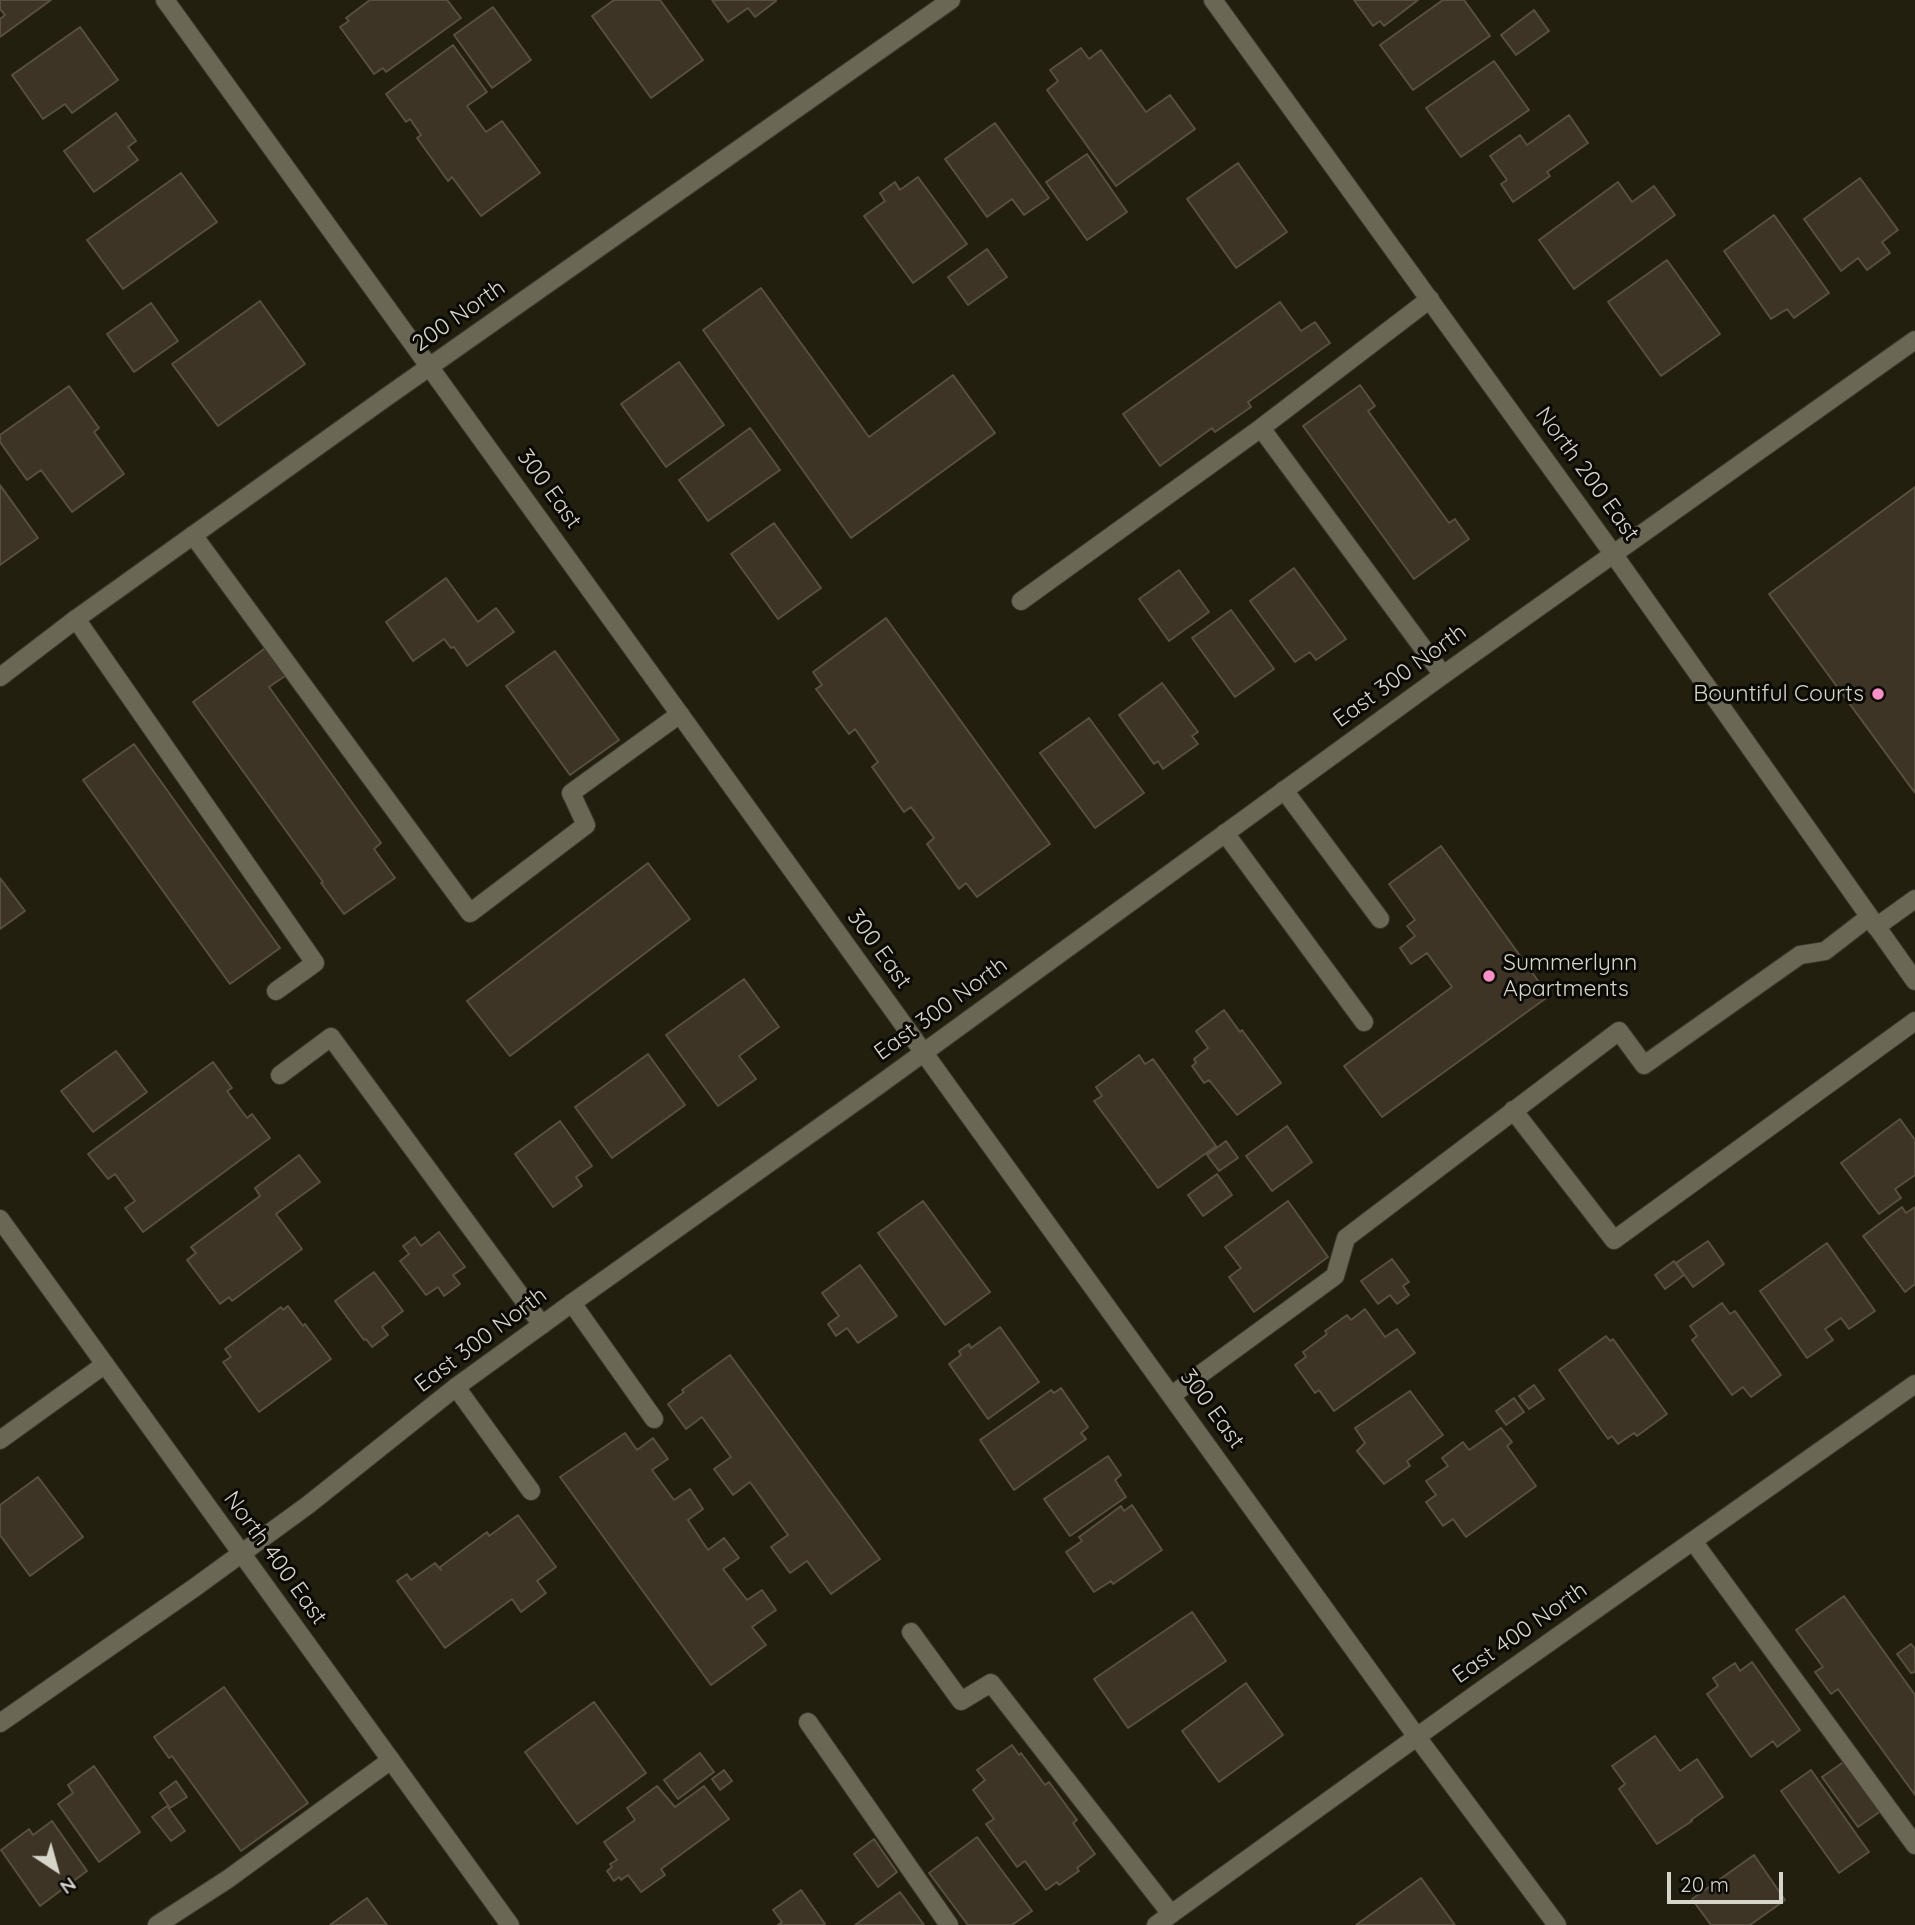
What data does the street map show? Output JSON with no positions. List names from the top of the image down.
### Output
{
  "streets": {
    "street": [
      "200 North",
      "North 200 East",
      "300 East",
      "East 300 North",
      "North 400 East",
      "East 400 North"
    ]
  },
  "crossings": [
    ["200 North", "300 East"],
    ["North 200 East", "East 300 North"],
    ["300 East", "East 300 North"],
    ["300 East", "East 400 North"],
    ["East 300 North", "North 400 East"]
  ],
  "places": ["Bountiful Courts", "Summerlynn Apartments"],
  "scale_bar": "20 m",
  "north": "bottom right"
}
